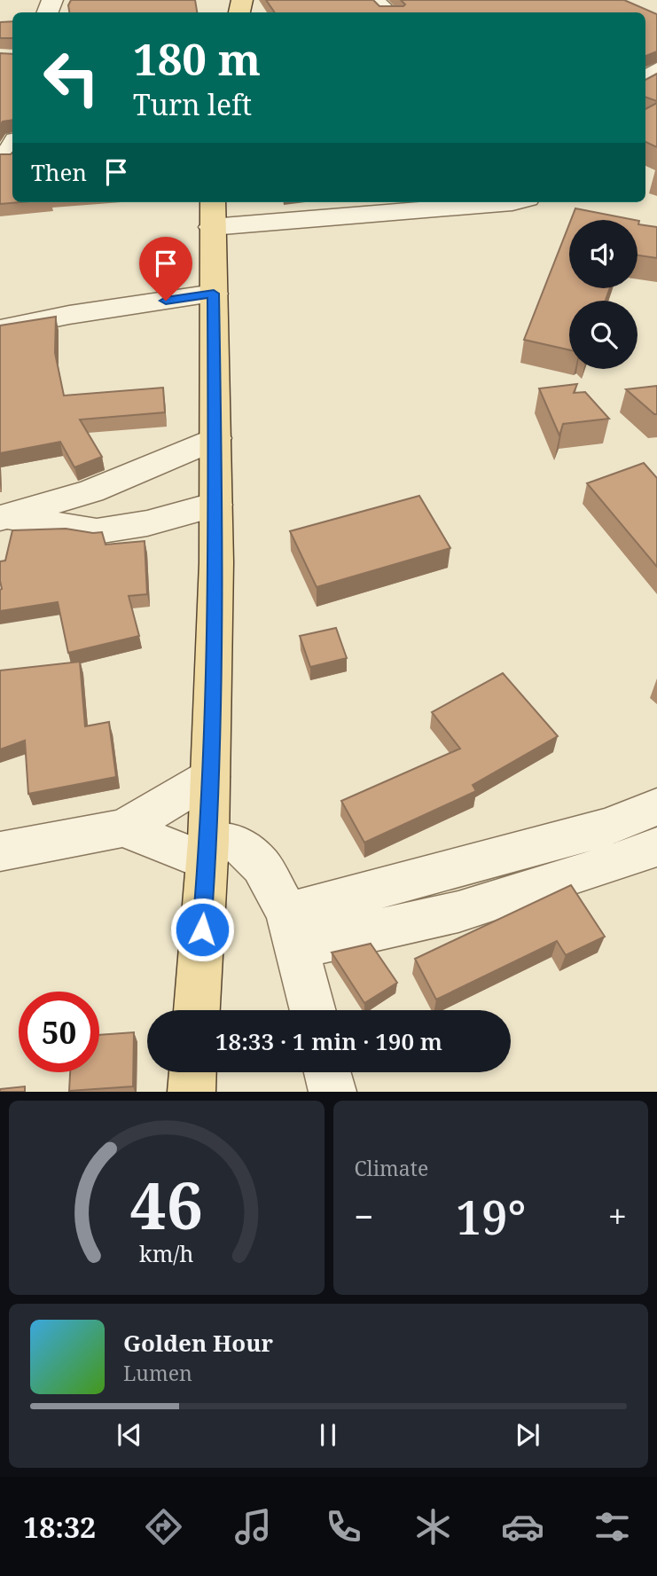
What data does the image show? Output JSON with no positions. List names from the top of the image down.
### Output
{
  "page": {
    "turn": ["180 m", "Turn left"],
    "then": "Then",
    "limit": "50",
    "trip": "18:33 · 1 min · 190 m",
    "tile": "Climate",
    "heat": ["−", "19°", "+"],
    "song": ["Golden Hour", "Lumen"],
    "tabs": "18:32",
    "gauge": ["46", "km/h"]
  }
}
